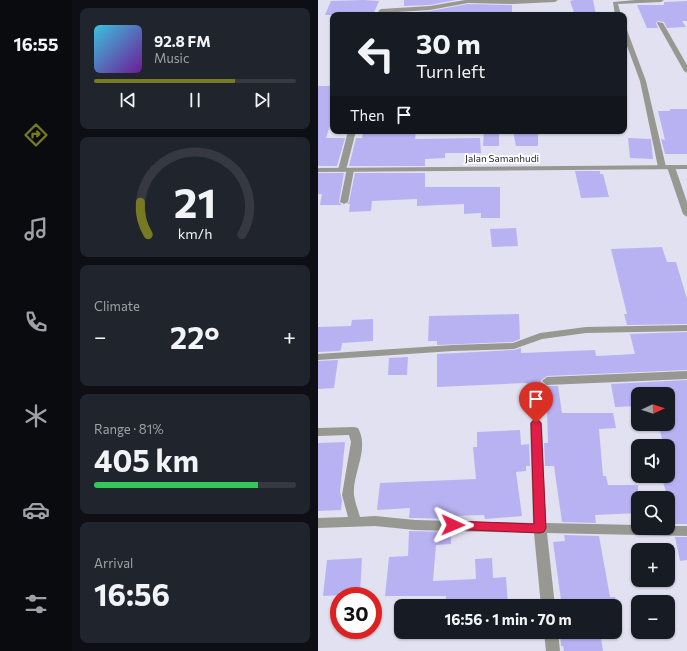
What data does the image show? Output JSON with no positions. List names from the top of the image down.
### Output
{
  "streets": {
    "street": ["Jalan Samanhudi"]
  },
  "north": "right",
  "page": {
    "tabs": "16:55",
    "turn": ["30 m", "Turn left"],
    "song": ["92.8 FM", "Music"],
    "then": "Then",
    "tile": [
      "Climate",
      ["Range · 81%", "405 km"],
      ["Arrival", "16:56"]
    ],
    "heat": ["−", "22°", "+"],
    "map_buttons": ["+", "−"],
    "limit": "30",
    "trip": "16:56 · 1 min · 70 m",
    "gauge": ["21", "km/h"]
  }
}
